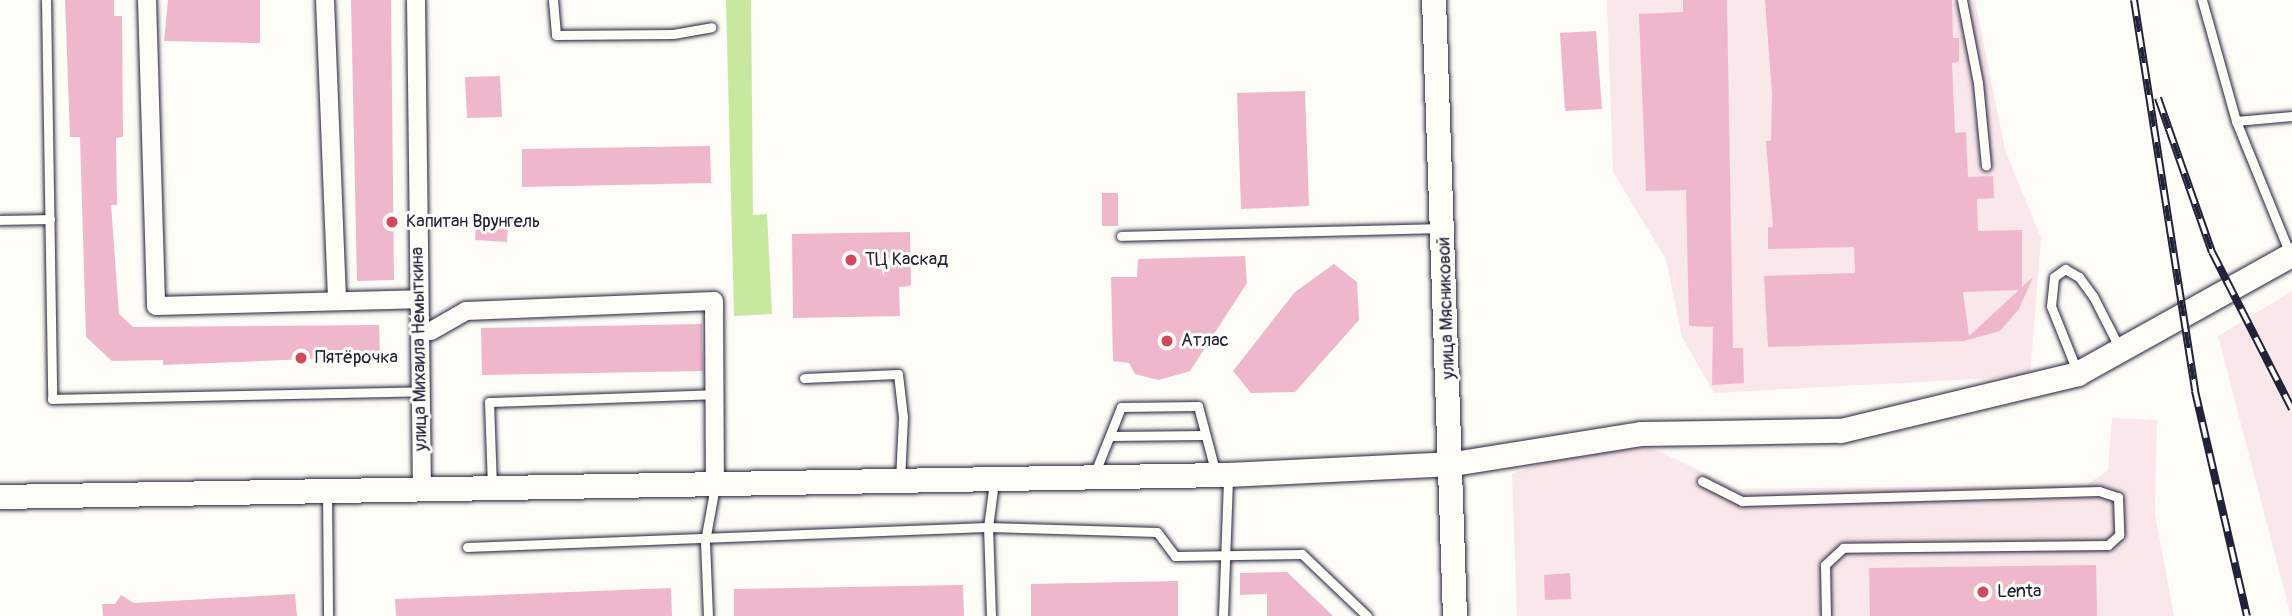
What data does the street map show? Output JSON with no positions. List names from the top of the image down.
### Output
{
  "streets": {
    "street": ["улица Мясниковой", "улица Михаила Немыткина"]
  },
  "places": [
    "Капитан Врунгель",
    "ТЦ Каскад",
    "Атлас",
    "Пятёрочка",
    "Lenta"
  ]
}
